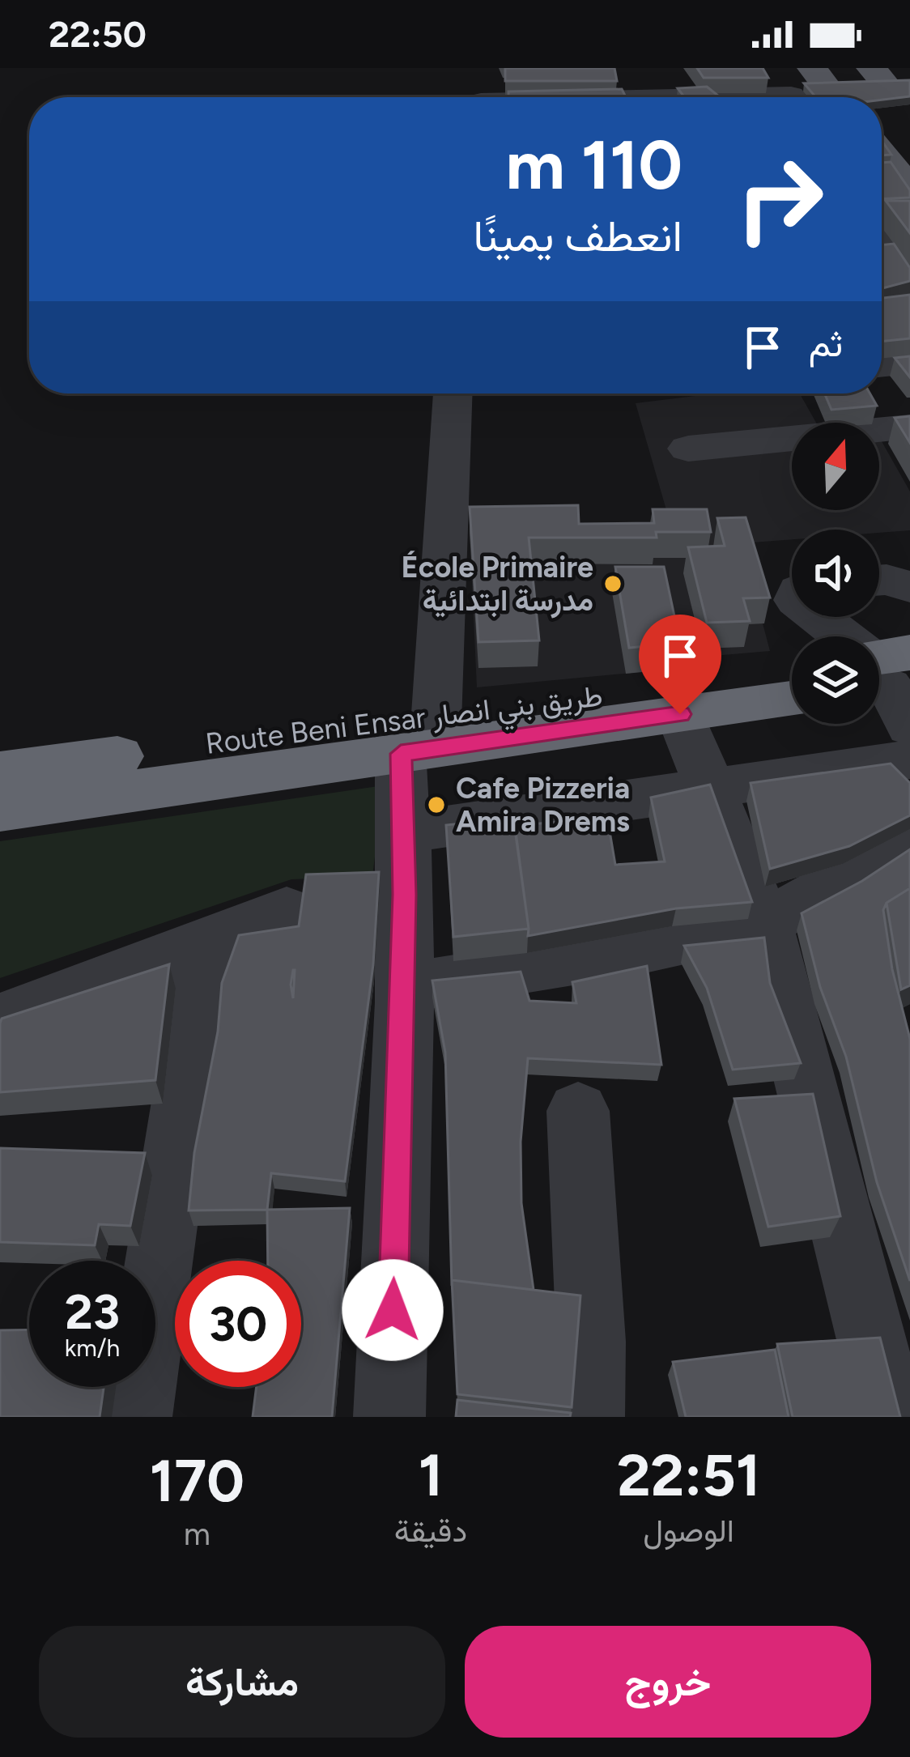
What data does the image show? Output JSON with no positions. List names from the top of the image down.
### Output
{
  "streets": {
    "highway": ["Route Beni Ensar طريق بني انصار"]
  },
  "places": ["École Primaire مدرسة ابتدائية", "Cafe Pizzeria Amira Drems"],
  "north": "top",
  "page": {
    "status": "22:50",
    "turn": ["110 m", "انعطف يمينًا"],
    "then": "ثم",
    "speed": "23 km/h",
    "limit": "30",
    "eta": [
      "22:51",
      "الوصول",
      "1",
      "دقيقة",
      "170",
      "m"
    ],
    "buttons": ["خروج", "مشاركة"]
  }
}
